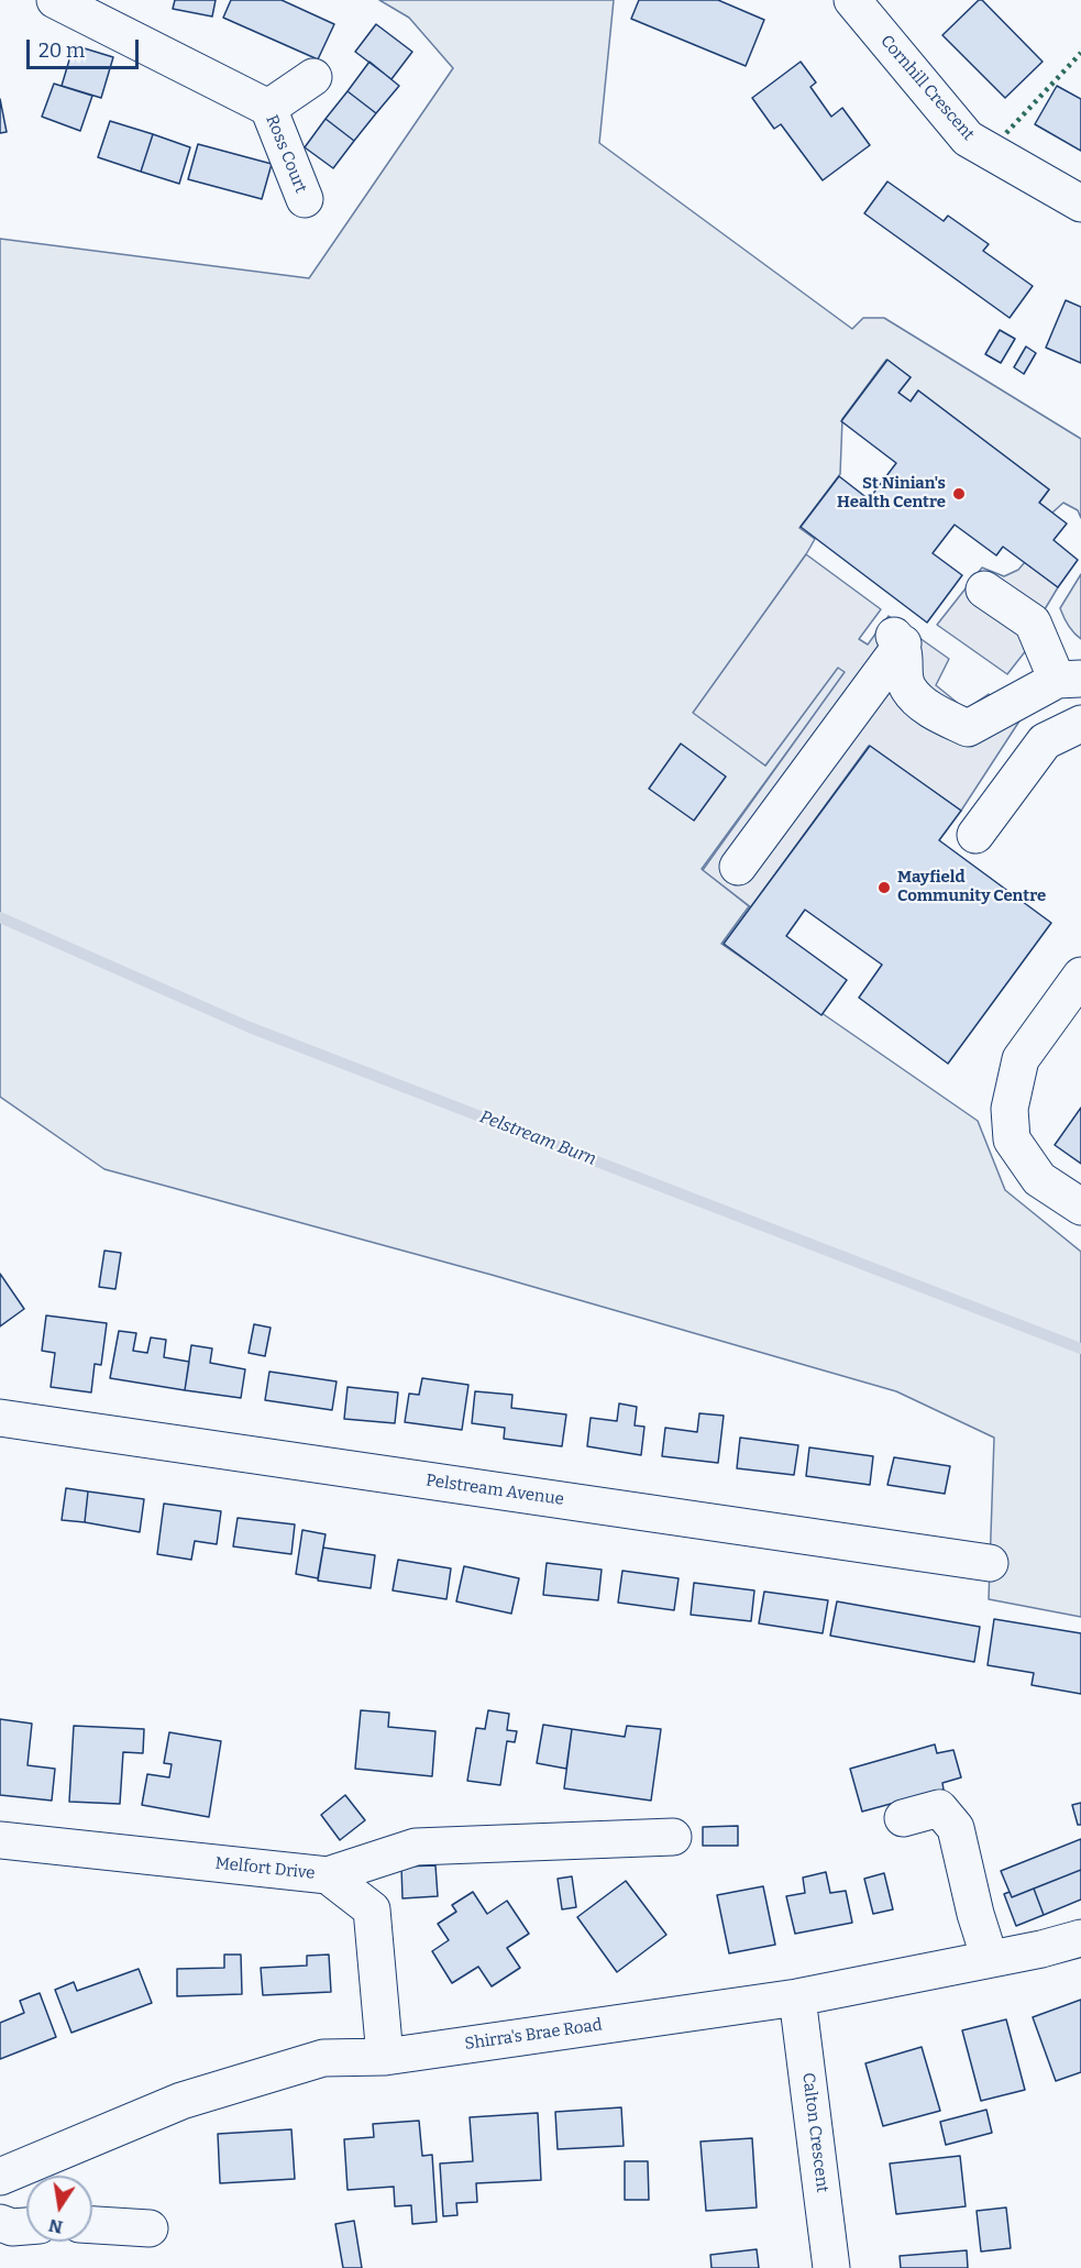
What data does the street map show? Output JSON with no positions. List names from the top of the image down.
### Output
{
  "streets": {
    "street": [
      "Cornhill Crescent",
      "Ross Court",
      "Pelstream Avenue",
      "Melfort Drive",
      "Shirra's Brae Road",
      "Calton Crescent"
    ]
  },
  "crossings": [
    ["Melfort Drive", "Shirra's Brae Road"],
    ["Shirra's Brae Road", "Calton Crescent"]
  ],
  "water": ["Pelstream Burn"],
  "places": ["St Ninian's Health Centre", "Mayfield Community Centre"],
  "scale_bar": "20 m",
  "north": "bottom"
}
